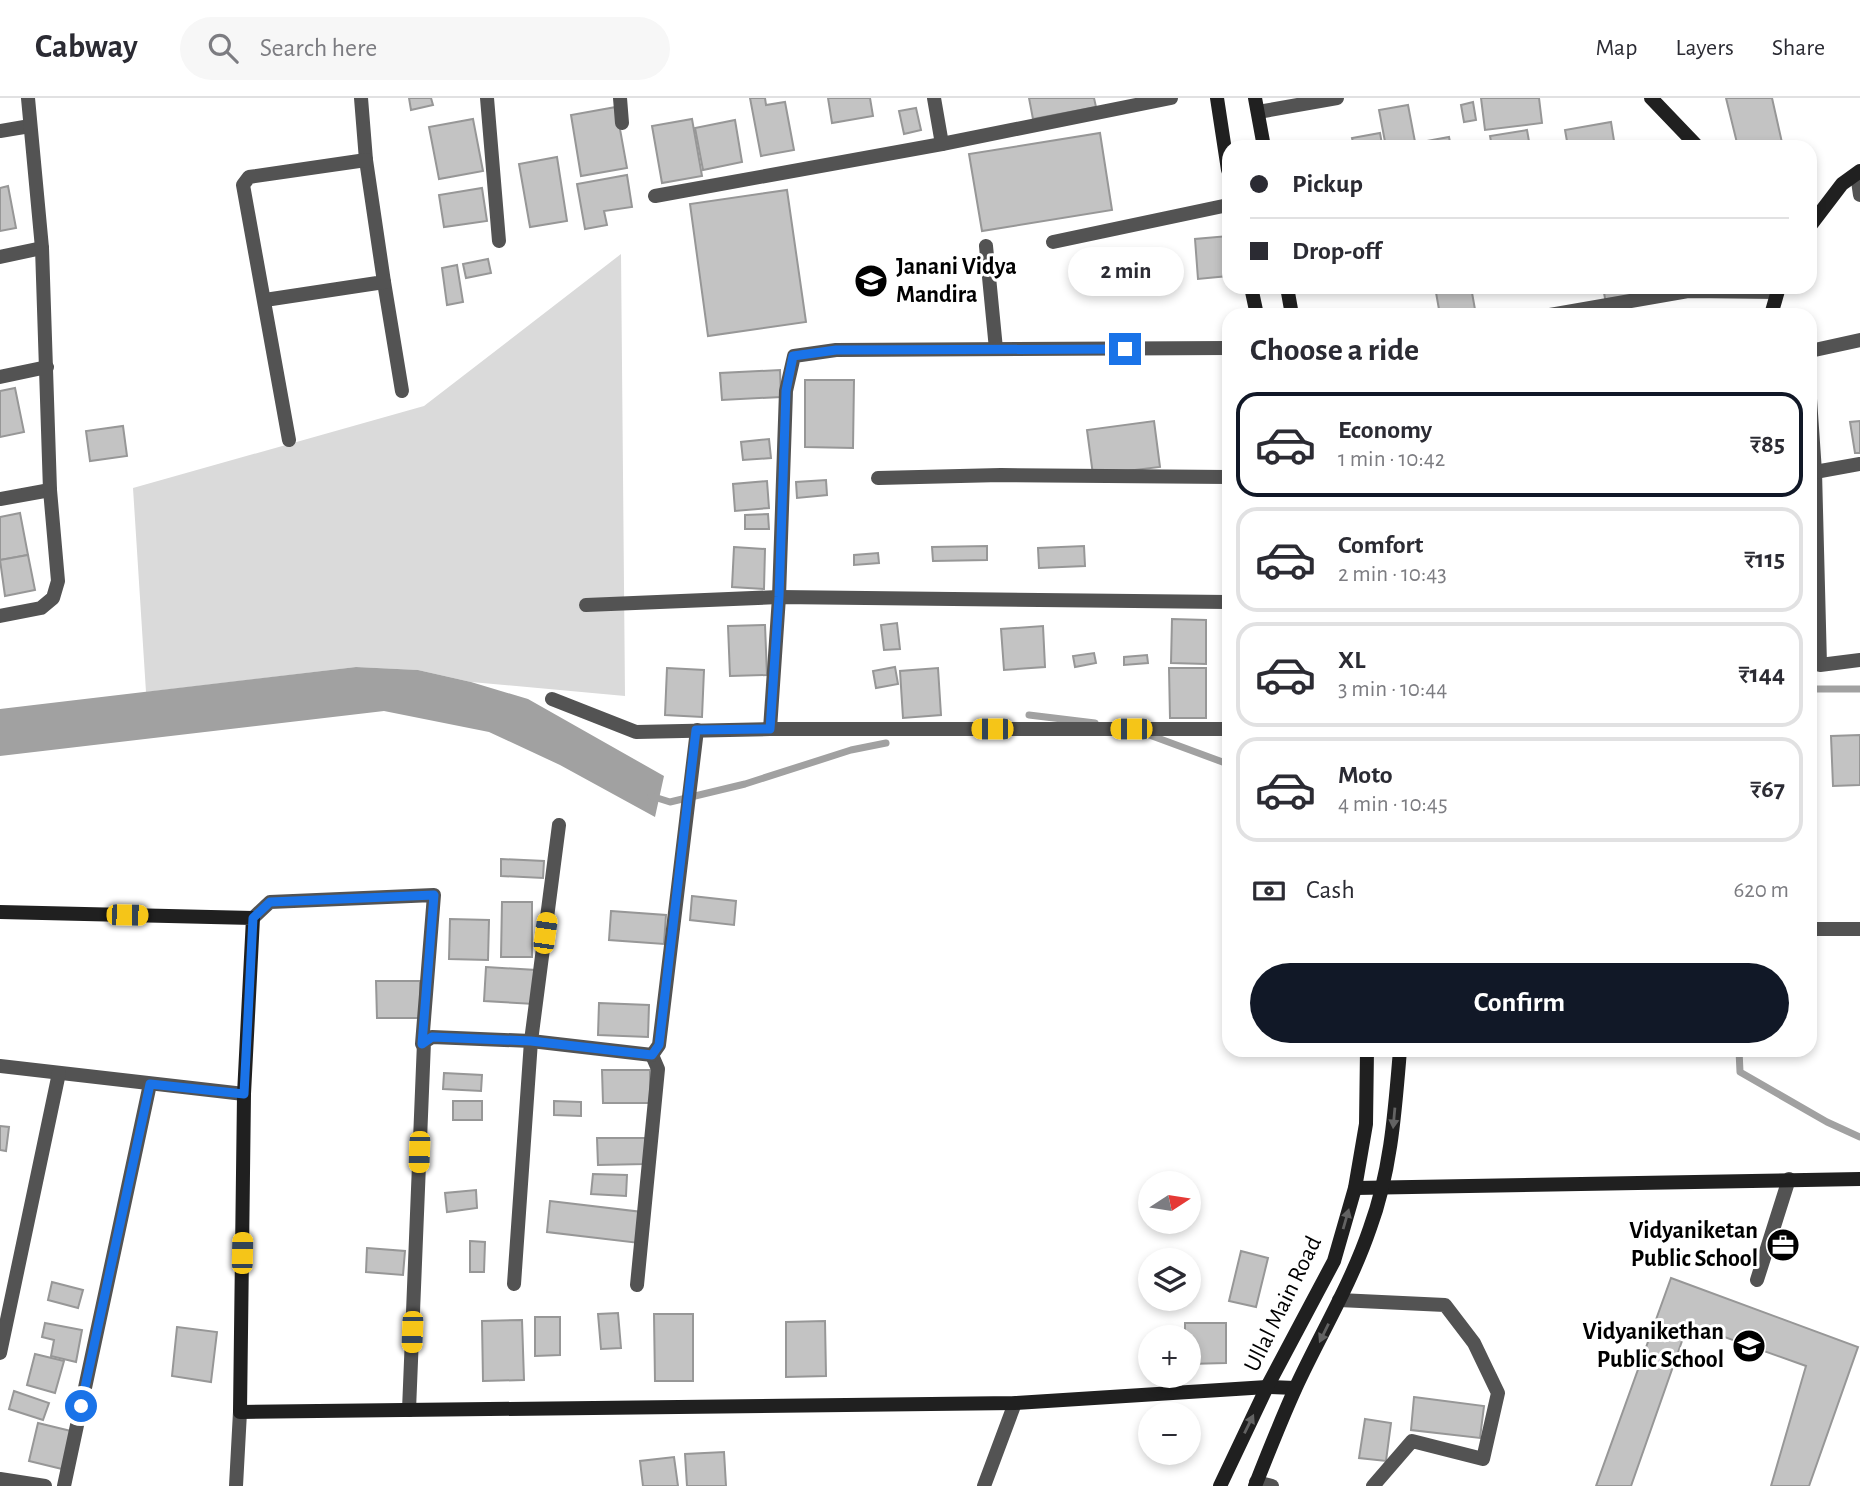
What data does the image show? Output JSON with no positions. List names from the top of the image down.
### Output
{
  "streets": {
    "street": ["Ullal Main Road"]
  },
  "places": {
    "school or university": ["Janani Vidya Mandira", "Vidyanikethan Public School"],
    "office": ["Vidyaniketan Public School"]
  },
  "north": "right",
  "page": {
    "header": "Cabway",
    "search": "Search here",
    "nav": ["Map", "Layers", "Share"],
    "banner": ["Pickup", "Drop-off"],
    "bubble": "2 min",
    "heading": "Choose a ride",
    "list": [
      {
        "name": "Economy",
        "note": "1 min · 10:42",
        "value": "₹85"
      },
      {
        "name": "Comfort",
        "note": "2 min · 10:43",
        "value": "₹115"
      },
      {
        "name": "XL",
        "note": "3 min · 10:44",
        "value": "₹144"
      },
      {
        "name": "Moto",
        "note": "4 min · 10:45",
        "value": "₹67"
      }
    ],
    "pay": ["Cash", "620 m"],
    "buttons": "Confirm",
    "map_buttons": ["+", "−"]
  }
}
